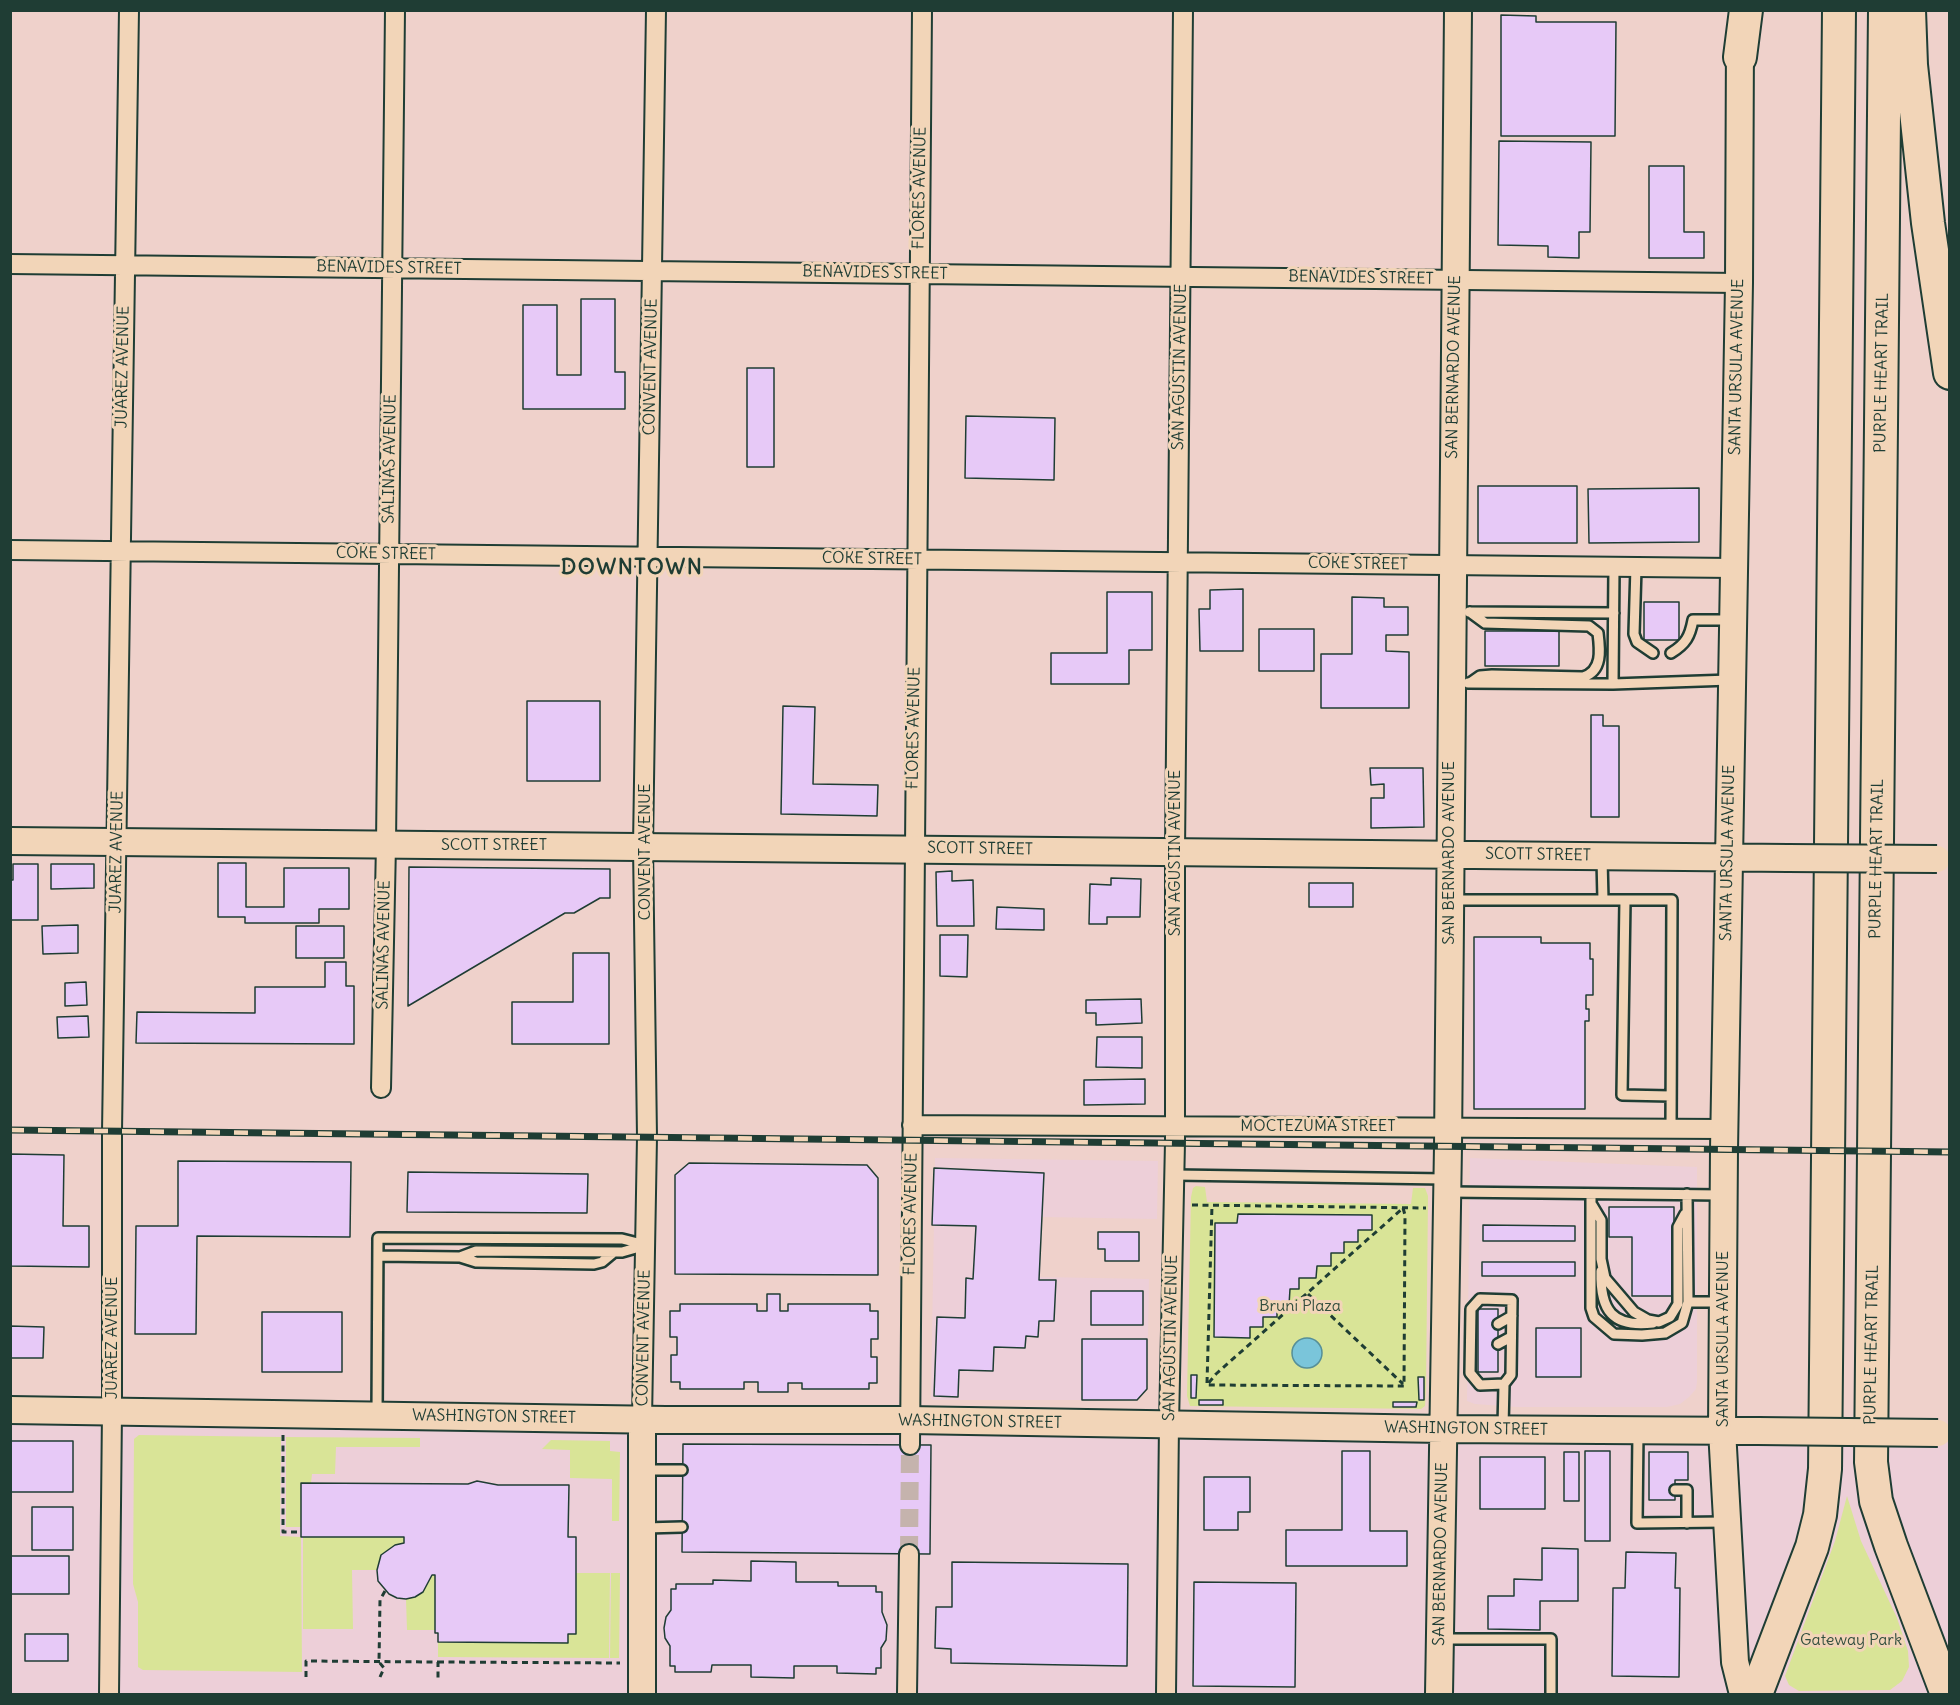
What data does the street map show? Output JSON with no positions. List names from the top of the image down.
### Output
{
  "streets": {
    "highway": ["PURPLE HEART TRAIL"],
    "main road": [
      "CONVENT AVENUE",
      "SAN BERNARDO AVENUE",
      "SANTA URSULA AVENUE",
      "SCOTT STREET",
      "WASHINGTON STREET"
    ],
    "street": [
      "FLORES AVENUE",
      "BENAVIDES STREET",
      "JUAREZ AVENUE",
      "SAN AGUSTIN AVENUE",
      "SALINAS AVENUE",
      "COKE STREET",
      "MOCTEZUMA STREET"
    ]
  },
  "crossings": [
    ["FLORES AVENUE", "BENAVIDES STREET"],
    ["FLORES AVENUE", "COKE STREET"],
    ["FLORES AVENUE", "SCOTT STREET"],
    ["FLORES AVENUE", "MOCTEZUMA STREET"],
    ["FLORES AVENUE", "WASHINGTON STREET"],
    ["BENAVIDES STREET", "JUAREZ AVENUE"],
    ["BENAVIDES STREET", "CONVENT AVENUE"],
    ["BENAVIDES STREET", "SAN AGUSTIN AVENUE"],
    ["BENAVIDES STREET", "SAN BERNARDO AVENUE"],
    ["BENAVIDES STREET", "SANTA URSULA AVENUE"],
    ["BENAVIDES STREET", "SALINAS AVENUE"],
    ["JUAREZ AVENUE", "COKE STREET"],
    ["JUAREZ AVENUE", "SCOTT STREET"],
    ["JUAREZ AVENUE", "WASHINGTON STREET"],
    ["CONVENT AVENUE", "COKE STREET"],
    ["CONVENT AVENUE", "SCOTT STREET"],
    ["CONVENT AVENUE", "WASHINGTON STREET"],
    ["SAN AGUSTIN AVENUE", "COKE STREET"],
    ["SAN AGUSTIN AVENUE", "SCOTT STREET"],
    ["SAN AGUSTIN AVENUE", "MOCTEZUMA STREET"],
    ["SAN AGUSTIN AVENUE", "WASHINGTON STREET"],
    ["SAN BERNARDO AVENUE", "COKE STREET"],
    ["SAN BERNARDO AVENUE", "SCOTT STREET"],
    ["SAN BERNARDO AVENUE", "MOCTEZUMA STREET"],
    ["SAN BERNARDO AVENUE", "WASHINGTON STREET"],
    ["SANTA URSULA AVENUE", "COKE STREET"],
    ["SANTA URSULA AVENUE", "SCOTT STREET"],
    ["SANTA URSULA AVENUE", "MOCTEZUMA STREET"],
    ["SANTA URSULA AVENUE", "WASHINGTON STREET"],
    ["SALINAS AVENUE", "COKE STREET"],
    ["SALINAS AVENUE", "SCOTT STREET"]
  ],
  "districts": ["DOWNTOWN"],
  "parks": ["Bruni Plaza", "Gateway Park"]
}
